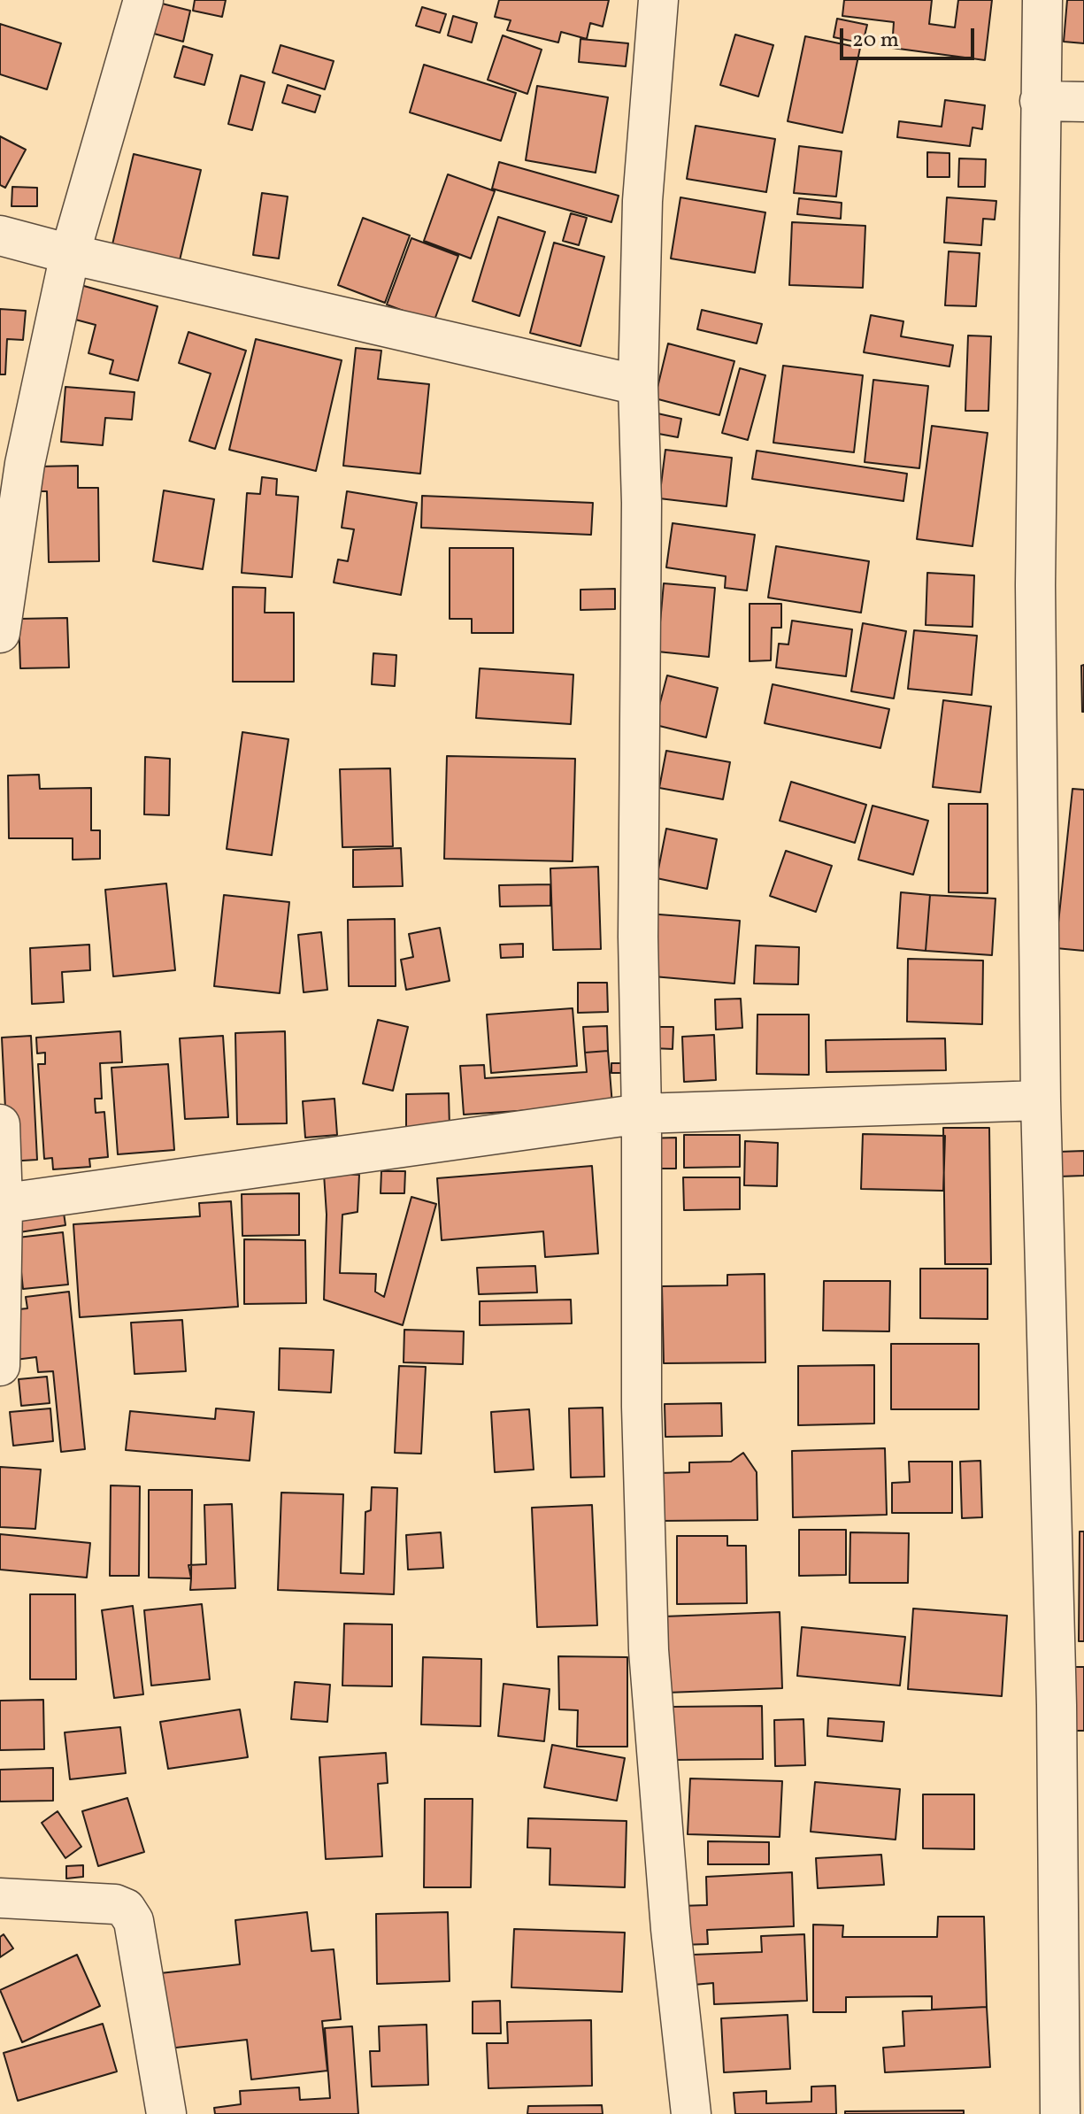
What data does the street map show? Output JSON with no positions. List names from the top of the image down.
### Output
{
  "scale_bar": "20 m"
}
